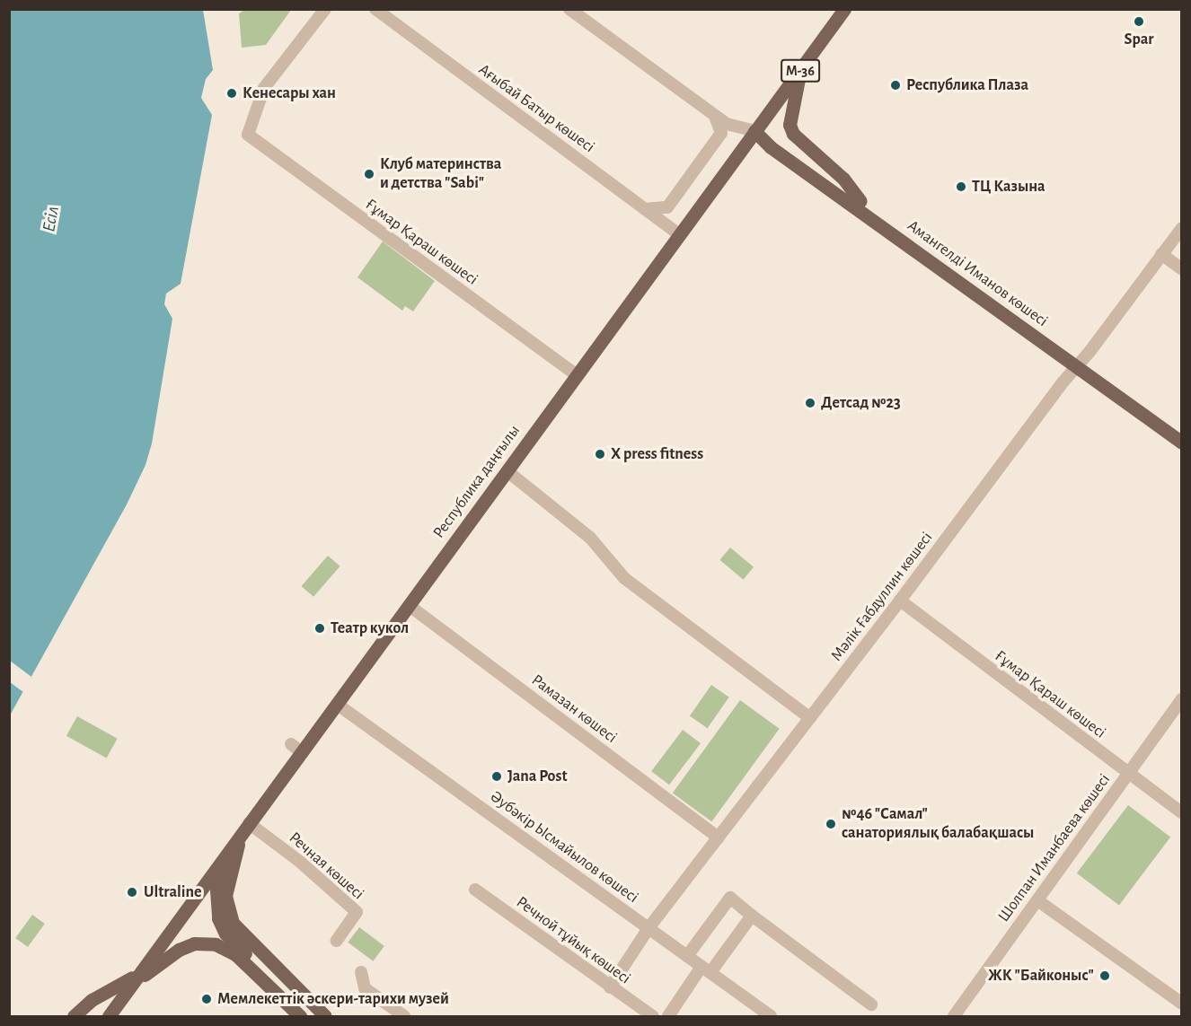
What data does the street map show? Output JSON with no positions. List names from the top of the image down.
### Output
{
  "streets": {
    "main road": ["M-36", "Амангелді Иманов көшесі", "Республика даңғылы"],
    "street": [
      "Ағыбай Батыр көшесі",
      "Ғұмар Қараш көшесі",
      "Мәлік Ғабдуллин көшесі",
      "Рамазан көшесі",
      "Әубәкір Ысмайылов көшесі",
      "Шолпан Иманбаева көшесі",
      "Речная көшесі",
      "Речной тұйық көшесі"
    ]
  },
  "crossings": [
    ["Ағыбай Батыр көшесі", "Республика даңғылы"],
    ["Ғұмар Қараш көшесі", "Республика даңғылы"],
    ["Ғұмар Қараш көшесі", "Мәлік Ғабдуллин көшесі"],
    ["Ғұмар Қараш көшесі", "Шолпан Иманбаева көшесі"],
    ["Амангелді Иманов көшесі", "Республика даңғылы"],
    ["Амангелді Иманов көшесі", "Мәлік Ғабдуллин көшесі"],
    ["Республика даңғылы", "Рамазан көшесі"],
    ["Республика даңғылы", "Әубәкір Ысмайылов көшесі"],
    ["Республика даңғылы", "Речная көшесі"],
    ["Мәлік Ғабдуллин көшесі", "Рамазан көшесі"],
    ["Мәлік Ғабдуллин көшесі", "Әубәкір Ысмайылов көшесі"],
    ["Мәлік Ғабдуллин көшесі", "Речной тұйық көшесі"]
  ],
  "water": ["Есіл"],
  "places": [
    "Spar",
    "Республика Плаза",
    "Кенесары хан",
    "Клуб материнства и детства \"Sabi\"",
    "ТЦ Казына",
    "Детсад №23",
    "X press fitness",
    "Театр кукол",
    "Jana Post",
    "№46 \"Самал\" санаториялық балабақшасы",
    "Ultraline",
    "ЖК \"Байконыс\"",
    "Мемлекеттік әскери-тарихи музей"
  ]
}
